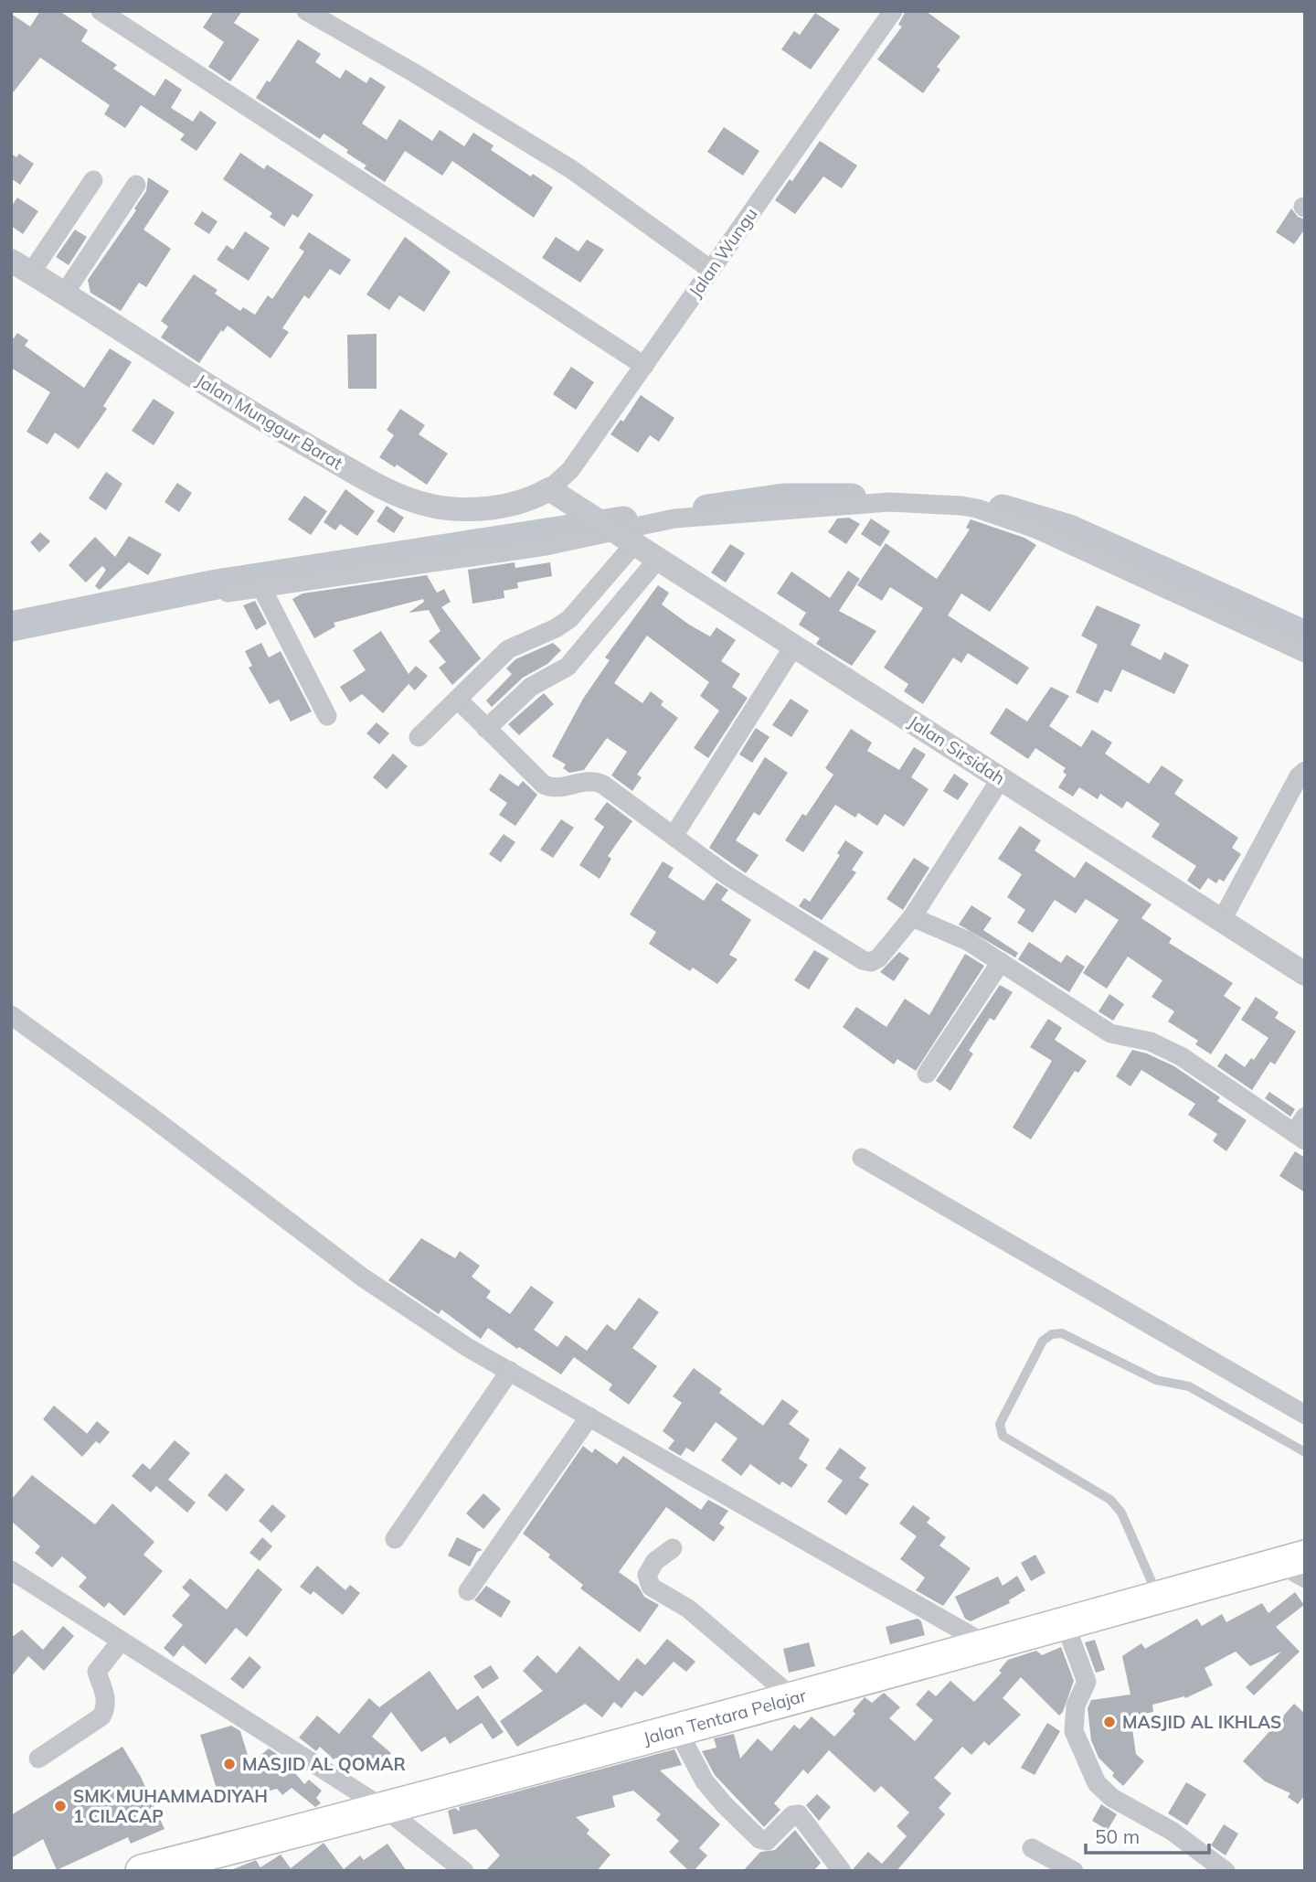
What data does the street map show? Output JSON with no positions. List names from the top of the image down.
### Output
{
  "streets": {
    "highway": ["Jalan Tentara Pelajar"],
    "street": ["Jalan Wungu", "Jalan Munggur Barat", "Jalan Sirsidah"]
  },
  "crossings": [
    ["Jalan Wungu", "Jalan Munggur Barat"],
    ["Jalan Wungu", "Jalan Sirsidah"],
    ["Jalan Munggur Barat", "Jalan Sirsidah"]
  ],
  "places": ["MASJID AL IKHLAS", "MASJID AL QOMAR", "SMK MUHAMMADIYAH 1 CILACAP"],
  "scale_bar": "50 m"
}
